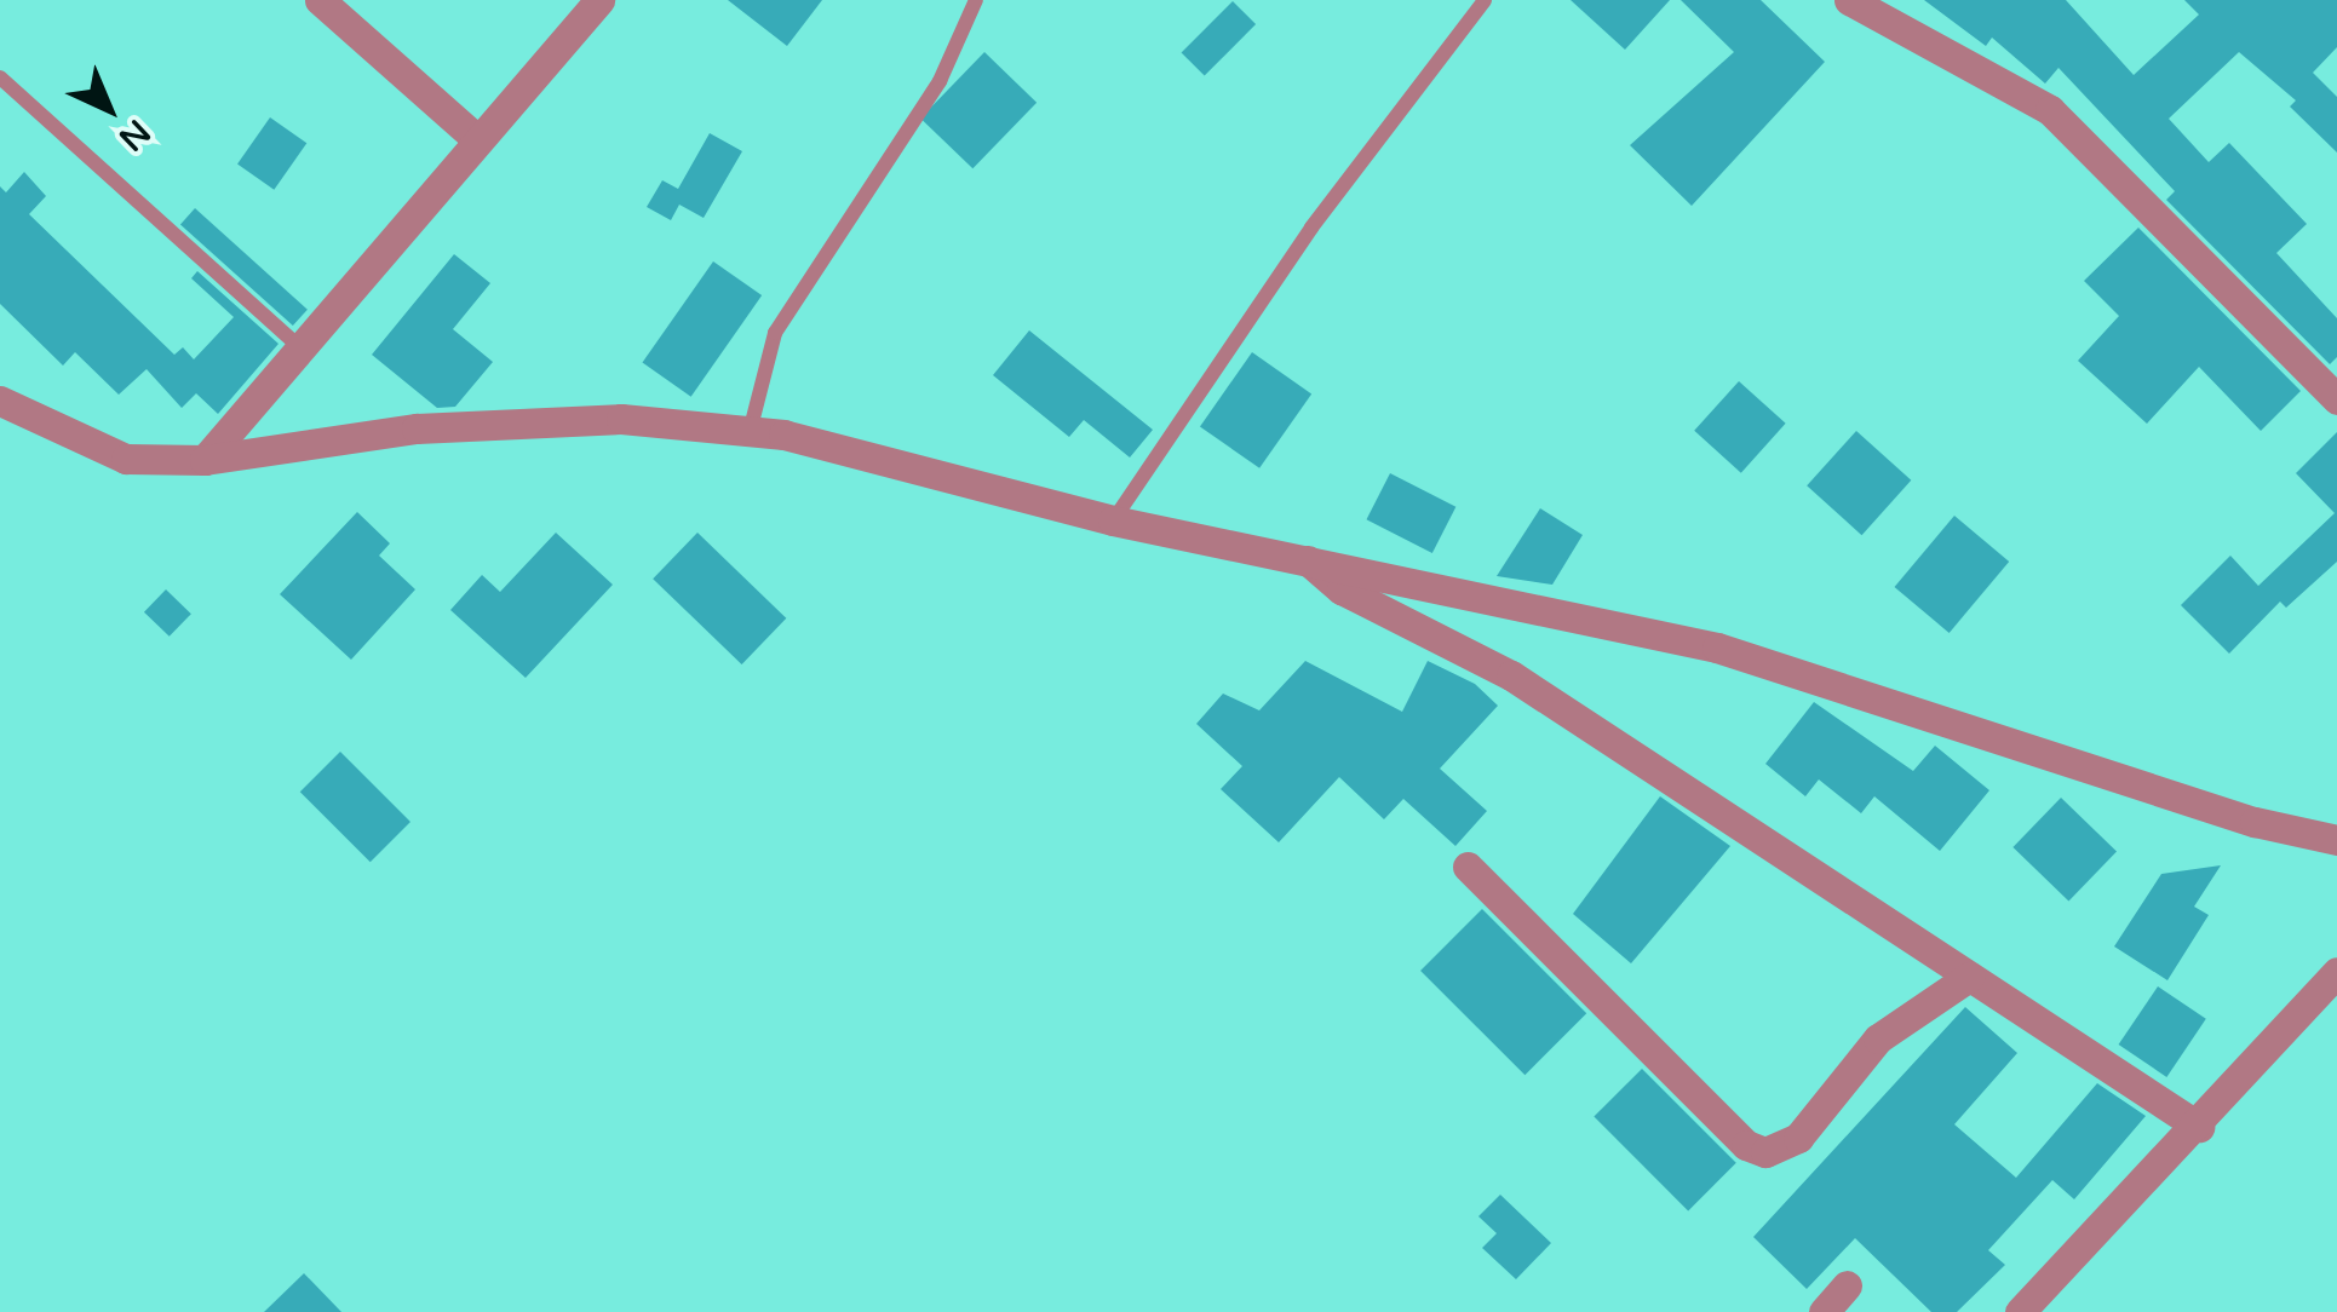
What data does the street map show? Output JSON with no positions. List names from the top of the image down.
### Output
{
  "north": "bottom right"
}
